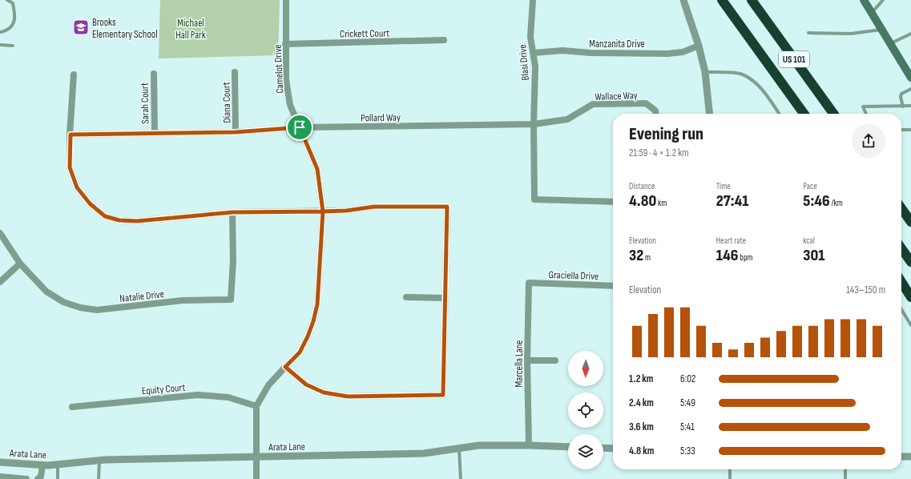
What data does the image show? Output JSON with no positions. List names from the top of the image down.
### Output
{
  "streets": {
    "highway": ["US 101"],
    "street": [
      "Crickett Court",
      "Manzanita Drive",
      "Blasi Drive",
      "Camelot Drive",
      "Wallace Way",
      "Diana Court",
      "Sarah Court",
      "Pollard Way",
      "Graciella Drive",
      "Natalie Drive",
      "Marcella Lane",
      "Equity Court",
      "Arata Lane"
    ]
  },
  "crossings": [
    ["Crickett Court", "Camelot Drive"],
    ["Manzanita Drive", "Blasi Drive"],
    ["Blasi Drive", "Wallace Way"],
    ["Blasi Drive", "Pollard Way"],
    ["Camelot Drive", "Pollard Way"],
    ["Camelot Drive", "Equity Court"],
    ["Wallace Way", "Pollard Way"],
    ["Diana Court", "Pollard Way"],
    ["Sarah Court", "Pollard Way"],
    ["Graciella Drive", "Marcella Lane"],
    ["Marcella Lane", "Arata Lane"]
  ],
  "parks": ["Michael Hall Park"],
  "places": {
    "school or university": ["Brooks Elementary School"]
  },
  "north": "bottom",
  "page": {
    "heading": ["Evening run", "21:59 · 4 × 1.2 km"],
    "stats": [
      ["Distance", "4.80 km"],
      ["Time", "27:41"],
      ["Pace", "5:46 /km"],
      ["Elevation", "32 m"],
      ["Heart rate", "146 bpm"],
      ["kcal", "301"]
    ],
    "chart": ["Elevation", "143–150 m"],
    "list": [
      {
        "name": "1.2 km",
        "note": "6:02"
      },
      {
        "name": "2.4 km",
        "note": "5:49"
      },
      {
        "name": "3.6 km",
        "note": "5:41"
      },
      {
        "name": "4.8 km",
        "note": "5:33"
      }
    ]
  }
}
